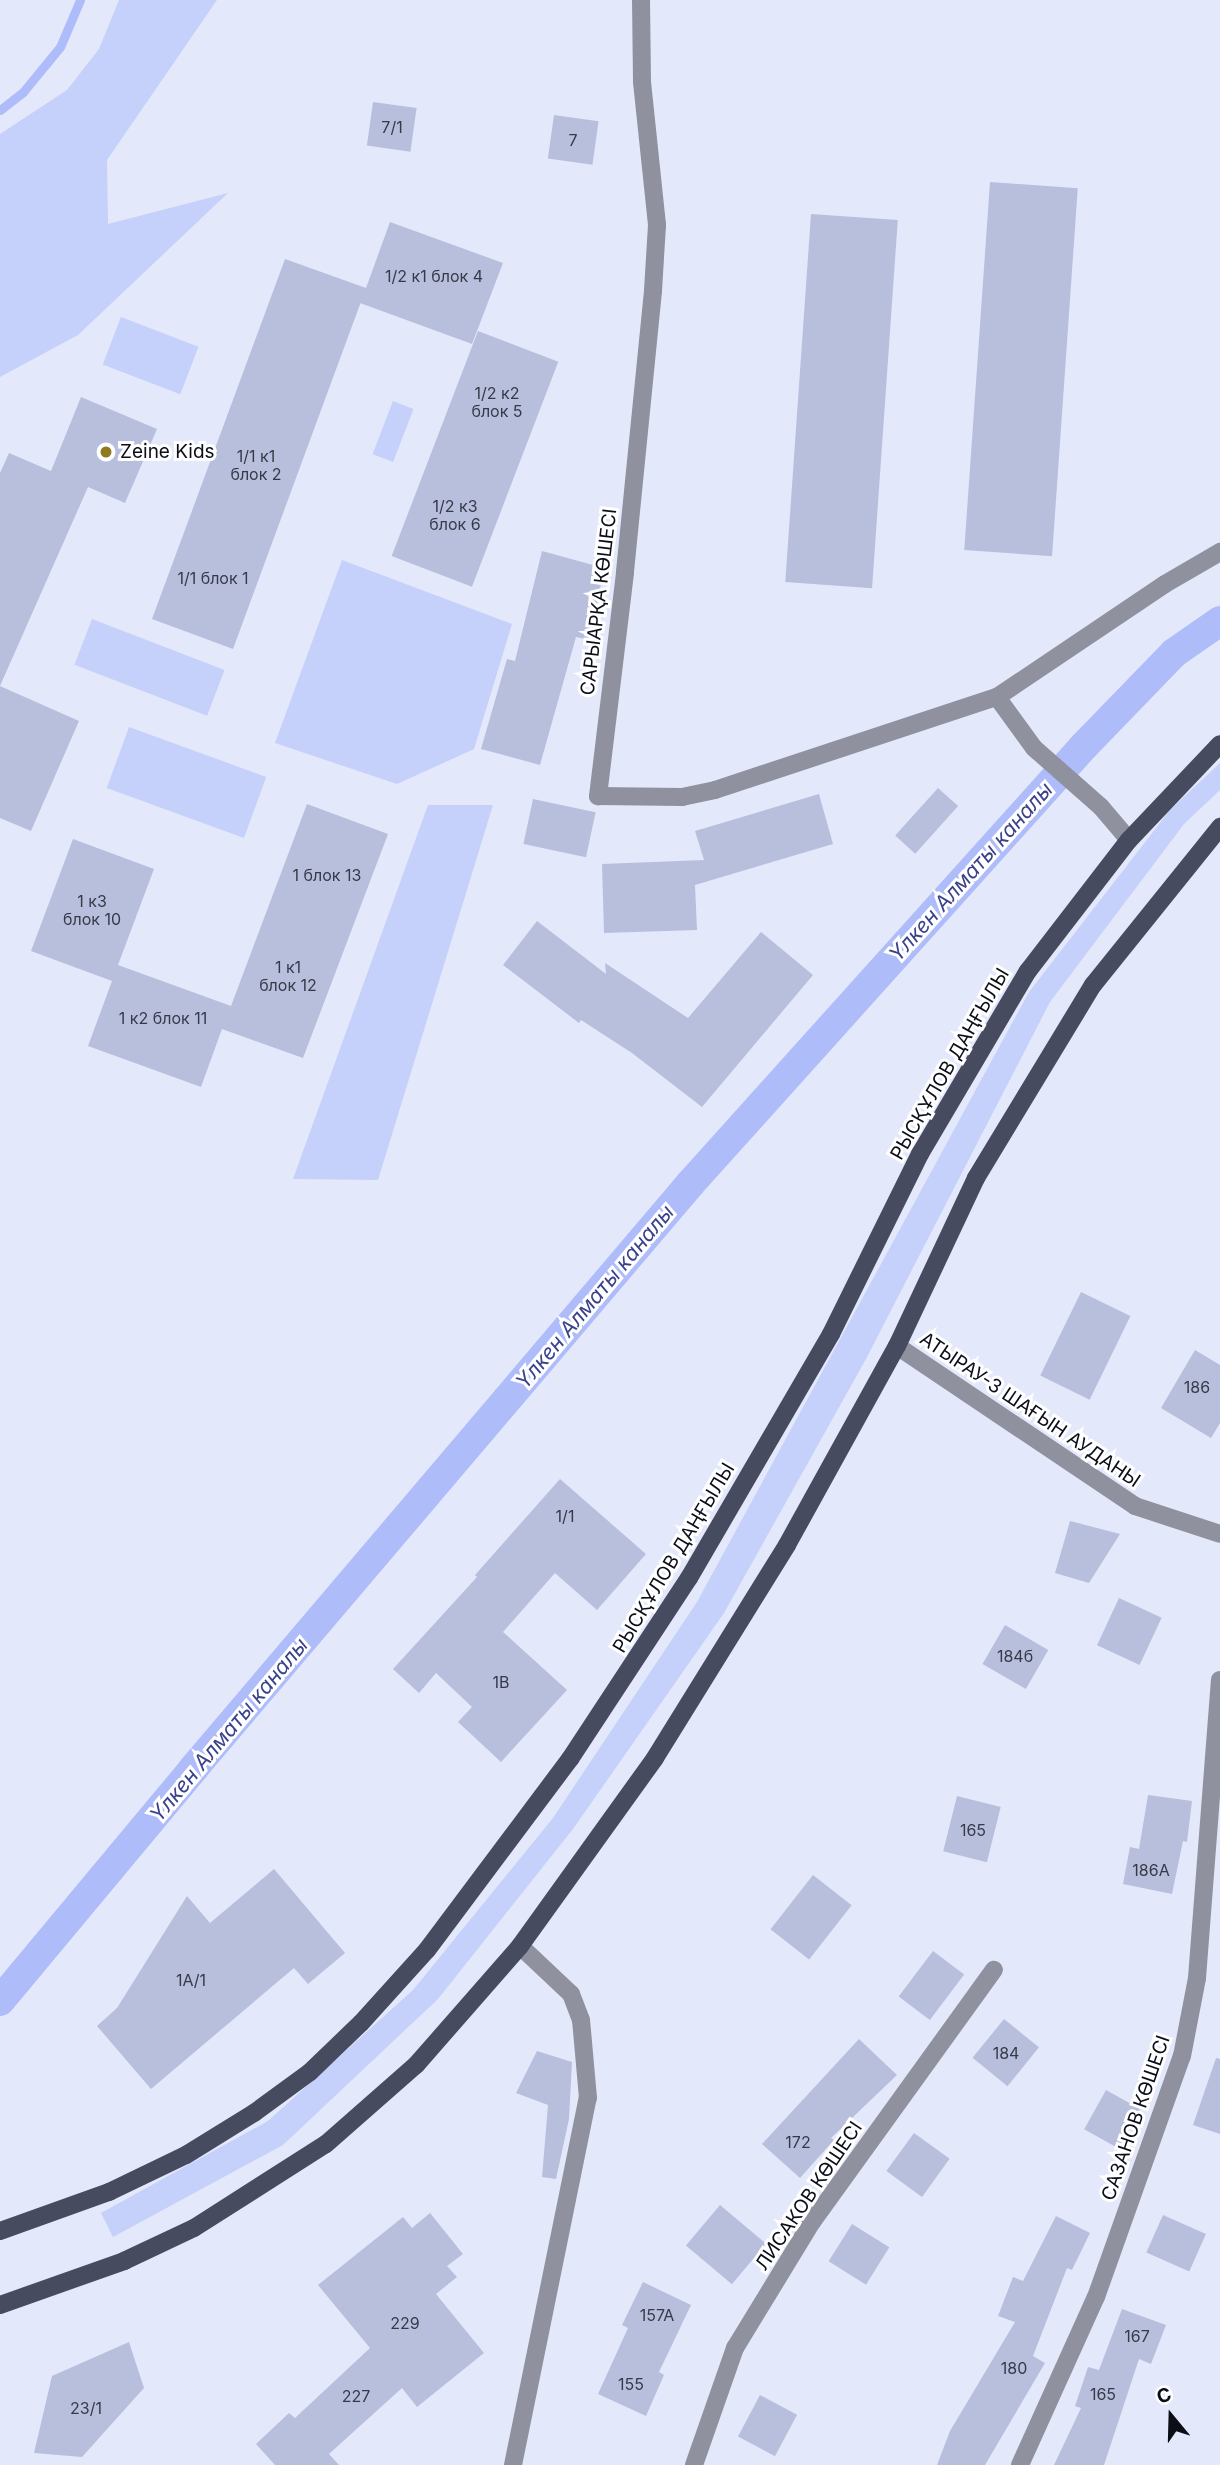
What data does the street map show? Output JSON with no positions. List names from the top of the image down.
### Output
{
  "streets": {
    "main road": ["РЫСҚҰЛОВ ДАҢҒЫЛЫ"],
    "street": [
      "САРЫАРҚА КӨШЕСІ",
      "АТЫРАУ-3 ШАҒЫН АУДАНЫ",
      "САЗАНОВ КӨШЕСІ",
      "ЛИСАКОВ КӨШЕСІ"
    ]
  },
  "water": ["Үлкен Алматы каналы"],
  "places": ["Zeine Kids"],
  "house_numbers": [
    "7/1",
    "7",
    "1/2 к1 блок 4",
    "1/2 к2 блок 5",
    "1/1 к1 блок 2",
    "1/2 к3 блок 6",
    "1/1 блок 1",
    "1 блок 13",
    "1 к3 блок 10",
    "1 к1 блок 12",
    "1 к2 блок 11",
    "186",
    "1/1",
    "184б",
    "1В",
    "165",
    "186А",
    "1А/1",
    "184",
    "172",
    "157А",
    "229",
    "167",
    "180",
    "155",
    "165",
    "227",
    "23/1"
  ],
  "north": "top"
}
